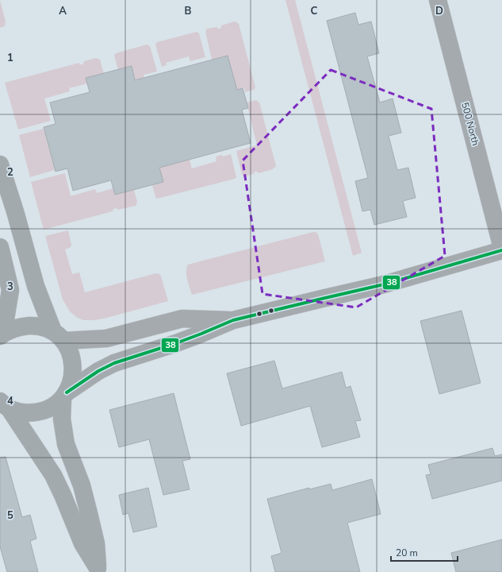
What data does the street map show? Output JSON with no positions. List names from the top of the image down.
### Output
{
  "streets": {
    "street": ["500 North"]
  },
  "lines": ["transit line 38"],
  "scale_bar": "20 m",
  "grid": {
    "columns": [
      "A",
      "B",
      "C",
      "D"
    ],
    "rows": [
      "1",
      "2",
      "3",
      "4",
      "5"
    ]
  }
}
